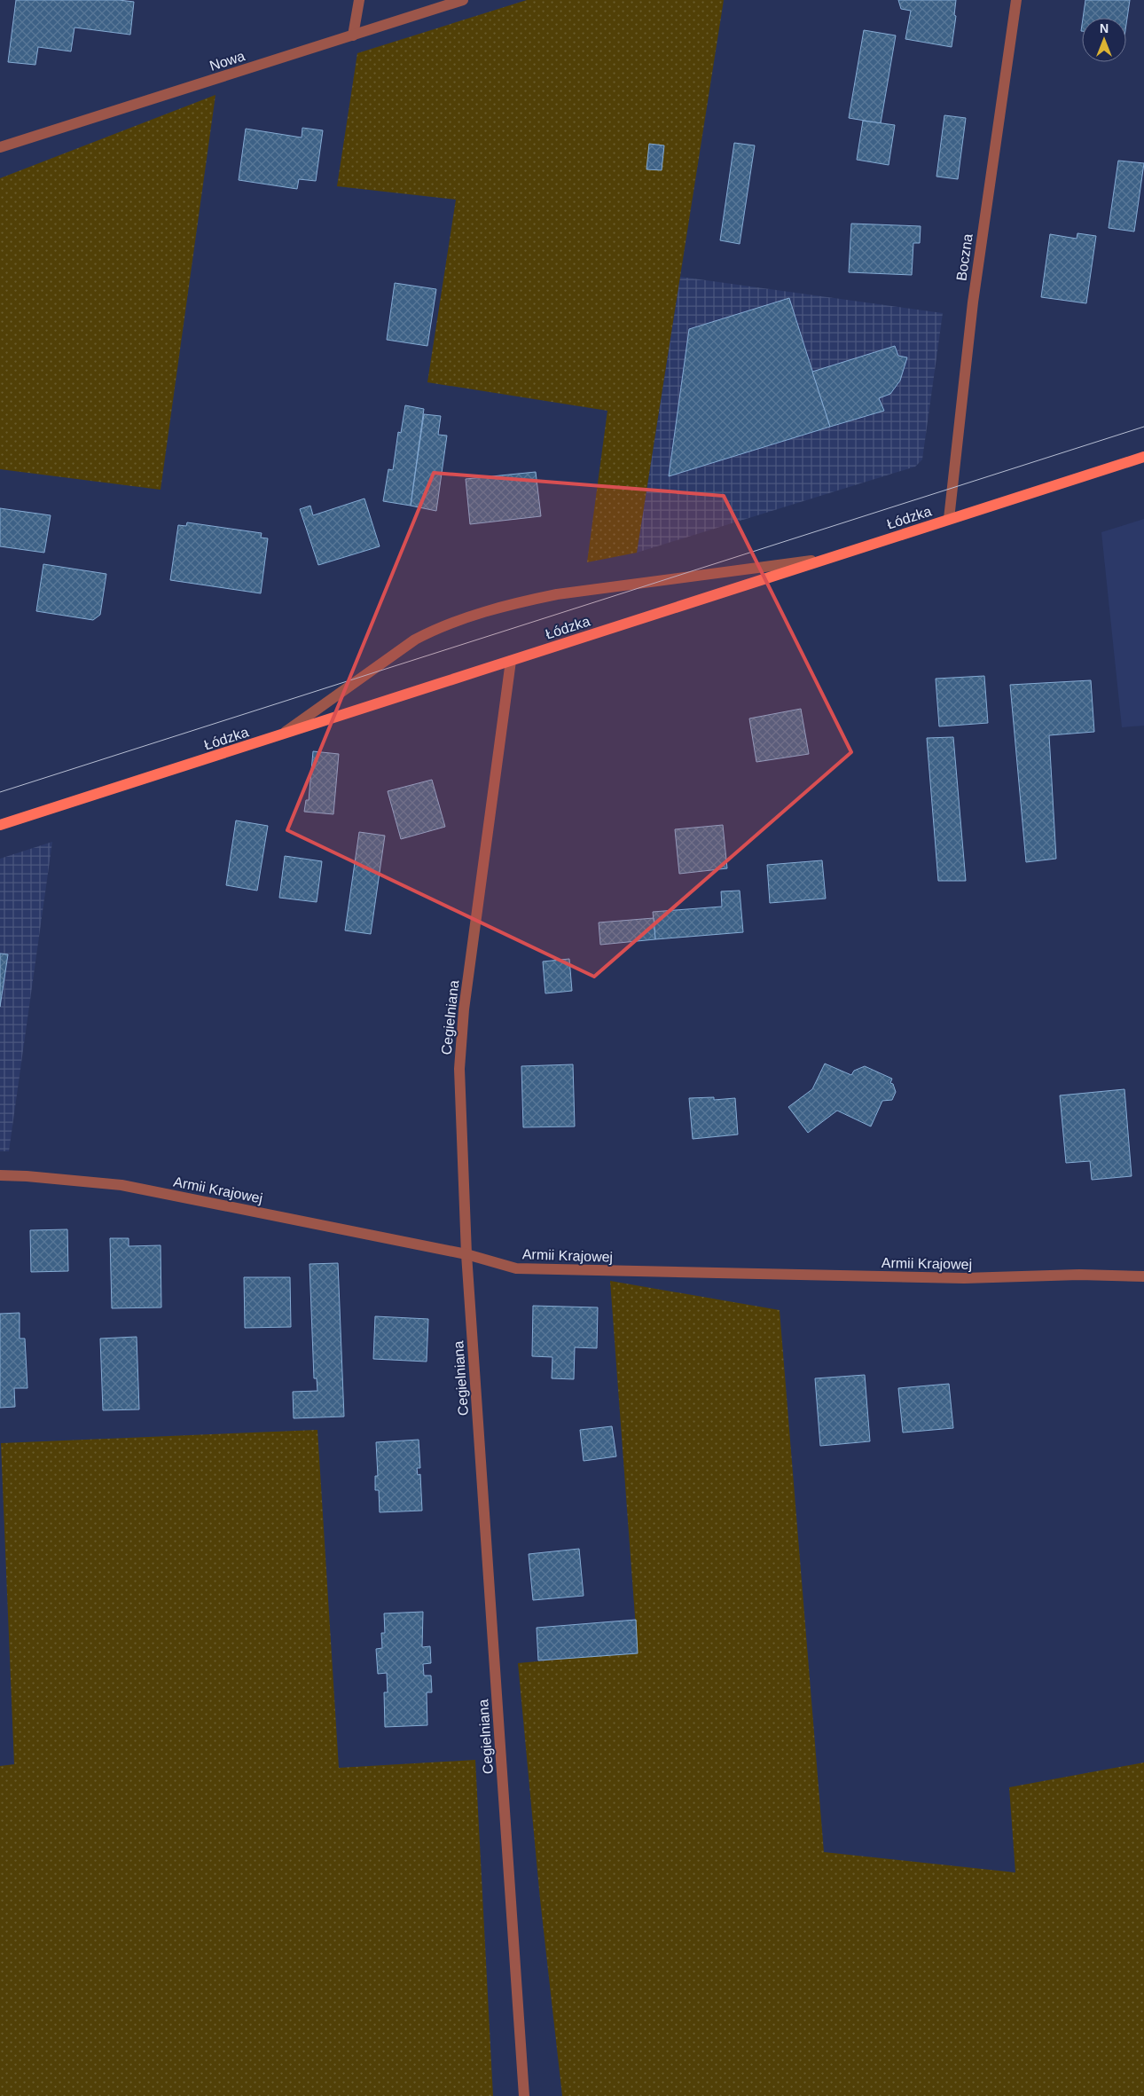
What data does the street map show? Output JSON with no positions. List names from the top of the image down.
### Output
{
  "streets": {
    "main road": ["Łódzka"],
    "street": [
      "Nowa",
      "Boczna",
      "Cegielniana",
      "Armii Krajowej"
    ]
  },
  "crossings": [
    ["Boczna", "Łódzka"],
    ["Łódzka", "Cegielniana"],
    ["Cegielniana", "Armii Krajowej"]
  ],
  "north": "top"
}
